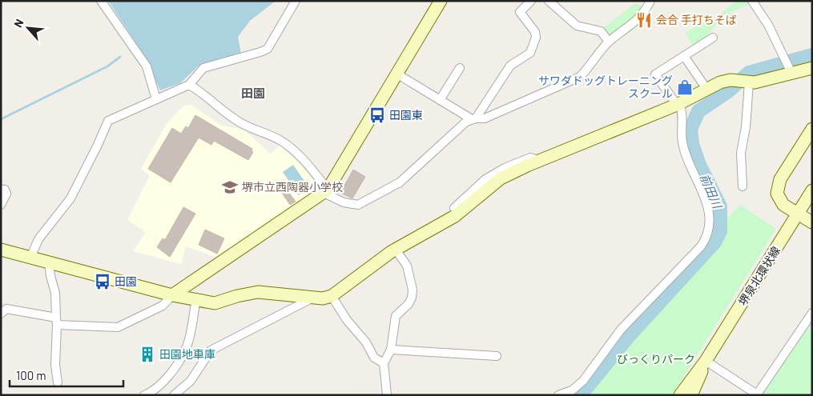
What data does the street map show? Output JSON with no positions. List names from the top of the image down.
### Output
{
  "streets": {
    "street": ["堺泉北環状線"]
  },
  "districts": ["田園"],
  "water": ["前田川"],
  "parks": ["びっくりパーク"],
  "places": {
    "restaurant": ["会合 手打ちそば"],
    "shop": ["サワダドッグトレーニング スクール"],
    "bus stop": ["田園東", "田園"],
    "school or university": ["堺市立西陶器小学校"],
    "building": ["田園地車庫"]
  },
  "scale_bar": "100 m",
  "north": "top left"
}
